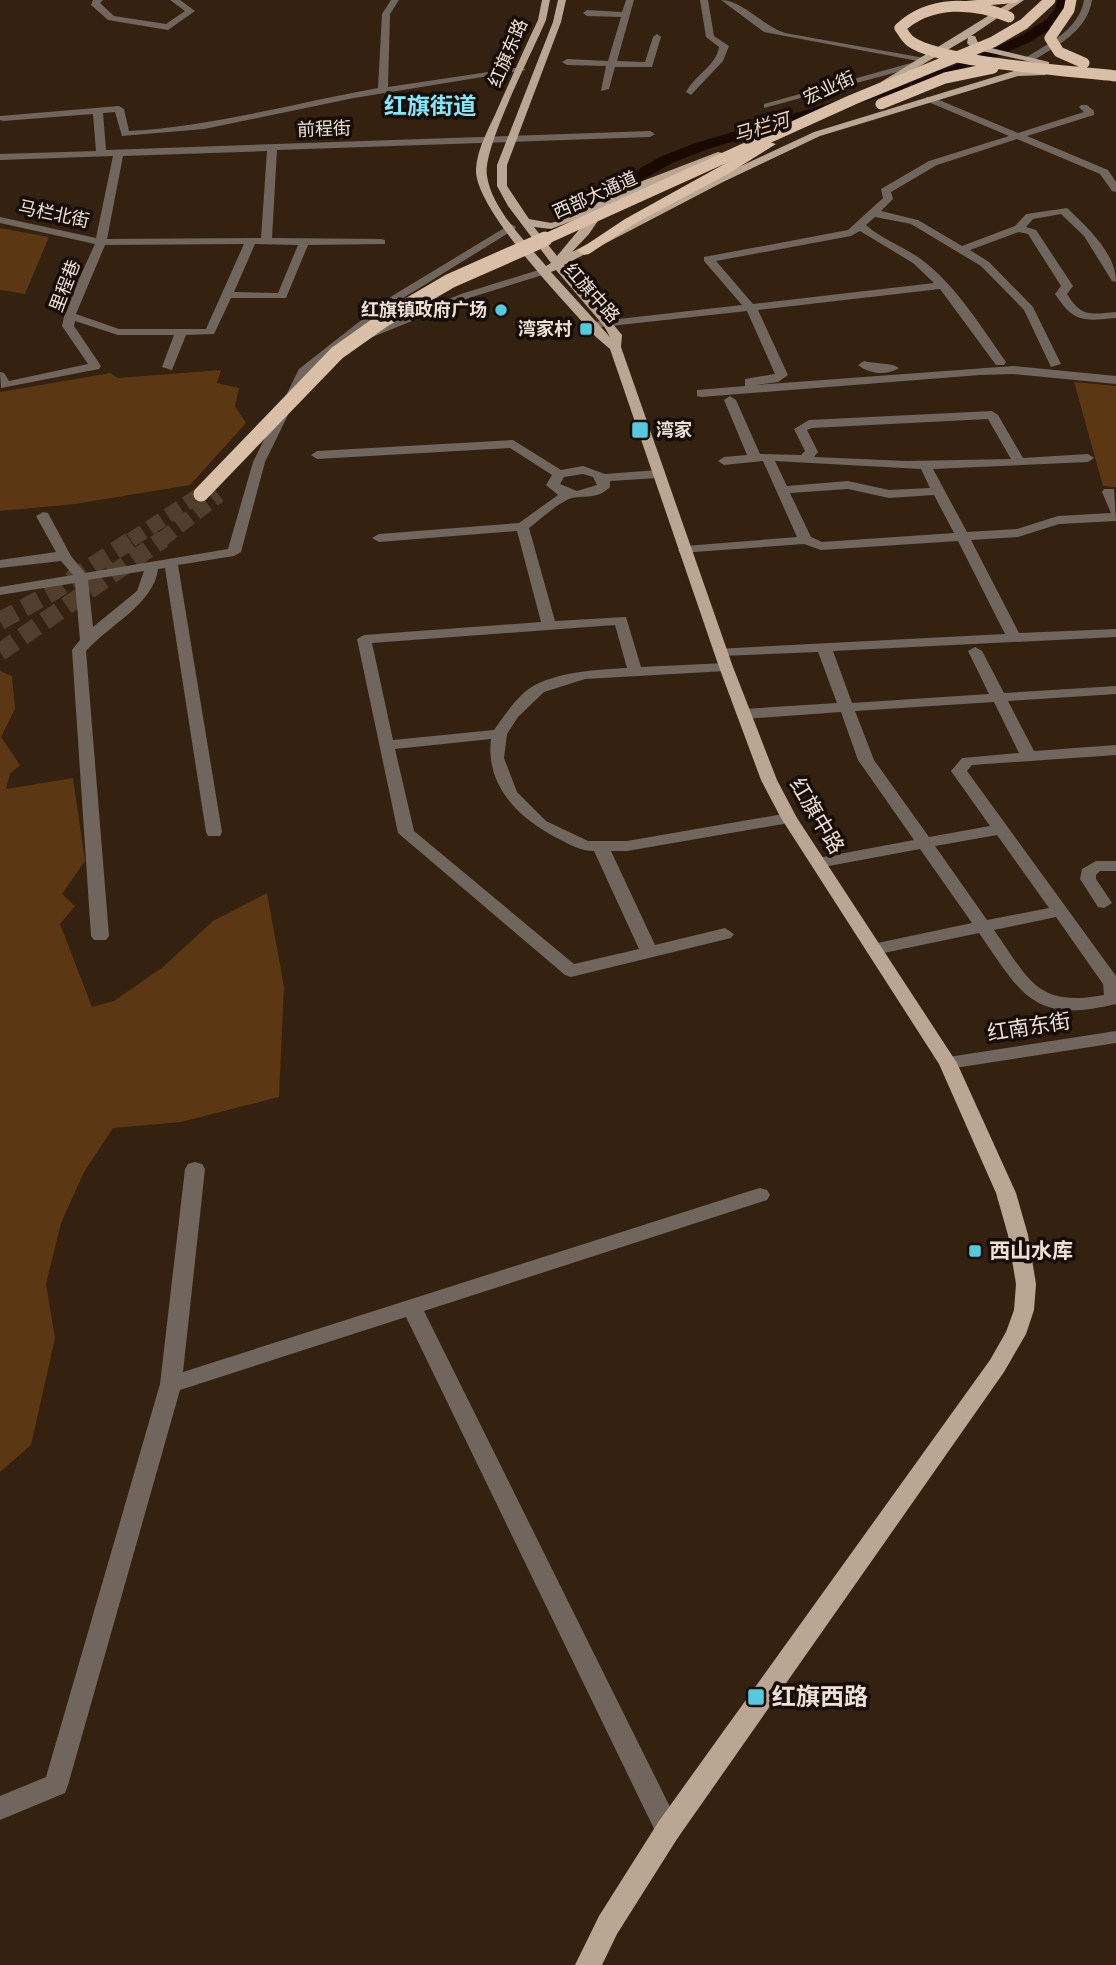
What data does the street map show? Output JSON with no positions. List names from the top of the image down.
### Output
{
  "streets": {
    "highway": ["西部大通道"],
    "main road": ["红旗东路", "宏业街", "红旗中路"],
    "street": [
      "前程街",
      "马栏北街",
      "里程巷",
      "红南东街"
    ]
  },
  "crossings": [
    ["红旗东路", "宏业街"],
    ["红旗东路", "前程街"],
    ["红旗东路", "红旗中路"],
    ["宏业街", "红旗中路"],
    ["前程街", "里程巷"],
    ["马栏北街", "里程巷"],
    ["红旗中路", "红南东街"]
  ],
  "districts": ["红旗街道"],
  "water": ["马栏河"],
  "places": {
    "other": ["红旗镇政府广场"],
    "transit": [
      "湾家村",
      "湾家",
      "西山水库",
      "红旗西路"
    ]
  }
}
